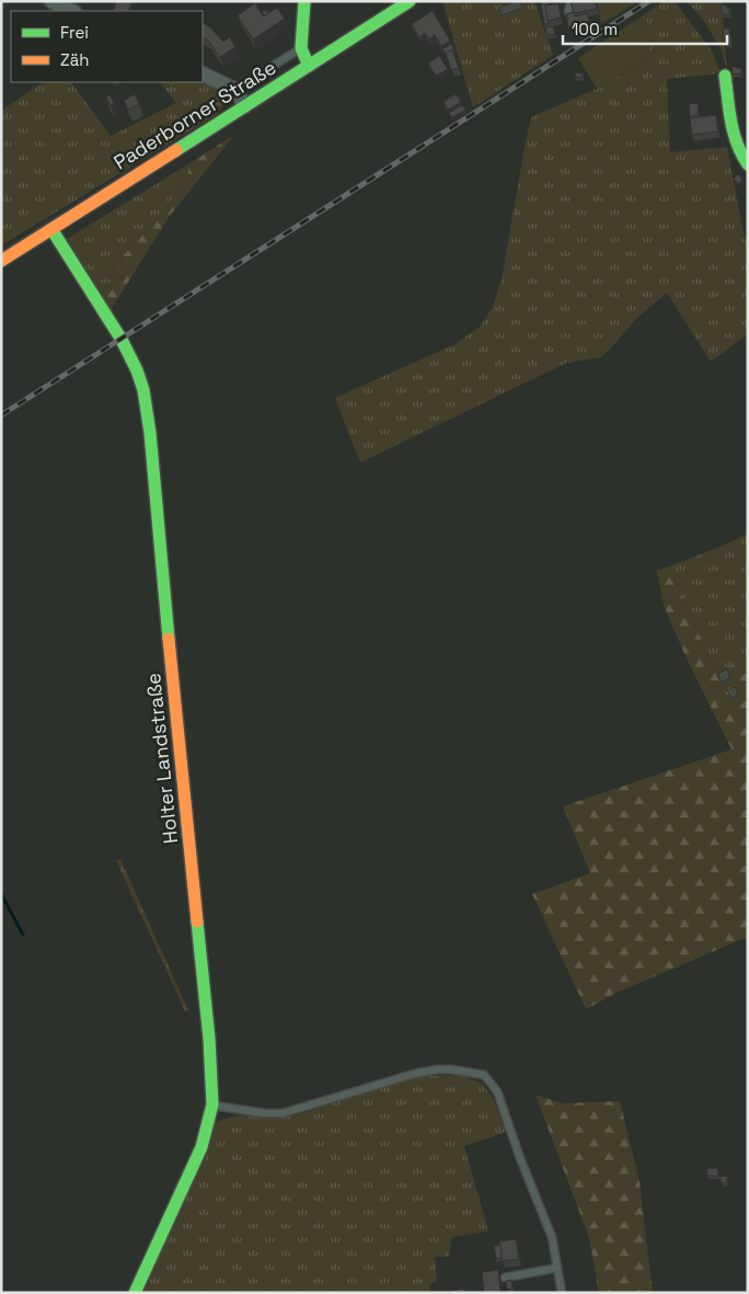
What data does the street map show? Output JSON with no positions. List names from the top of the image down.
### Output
{
  "streets": {
    "street": ["Paderborner Straße", "Holter Landstraße"]
  },
  "crossings": [
    ["Paderborner Straße", "Holter Landstraße"]
  ],
  "legend": ["Frei", "Zäh"],
  "scale_bar": "100 m"
}
